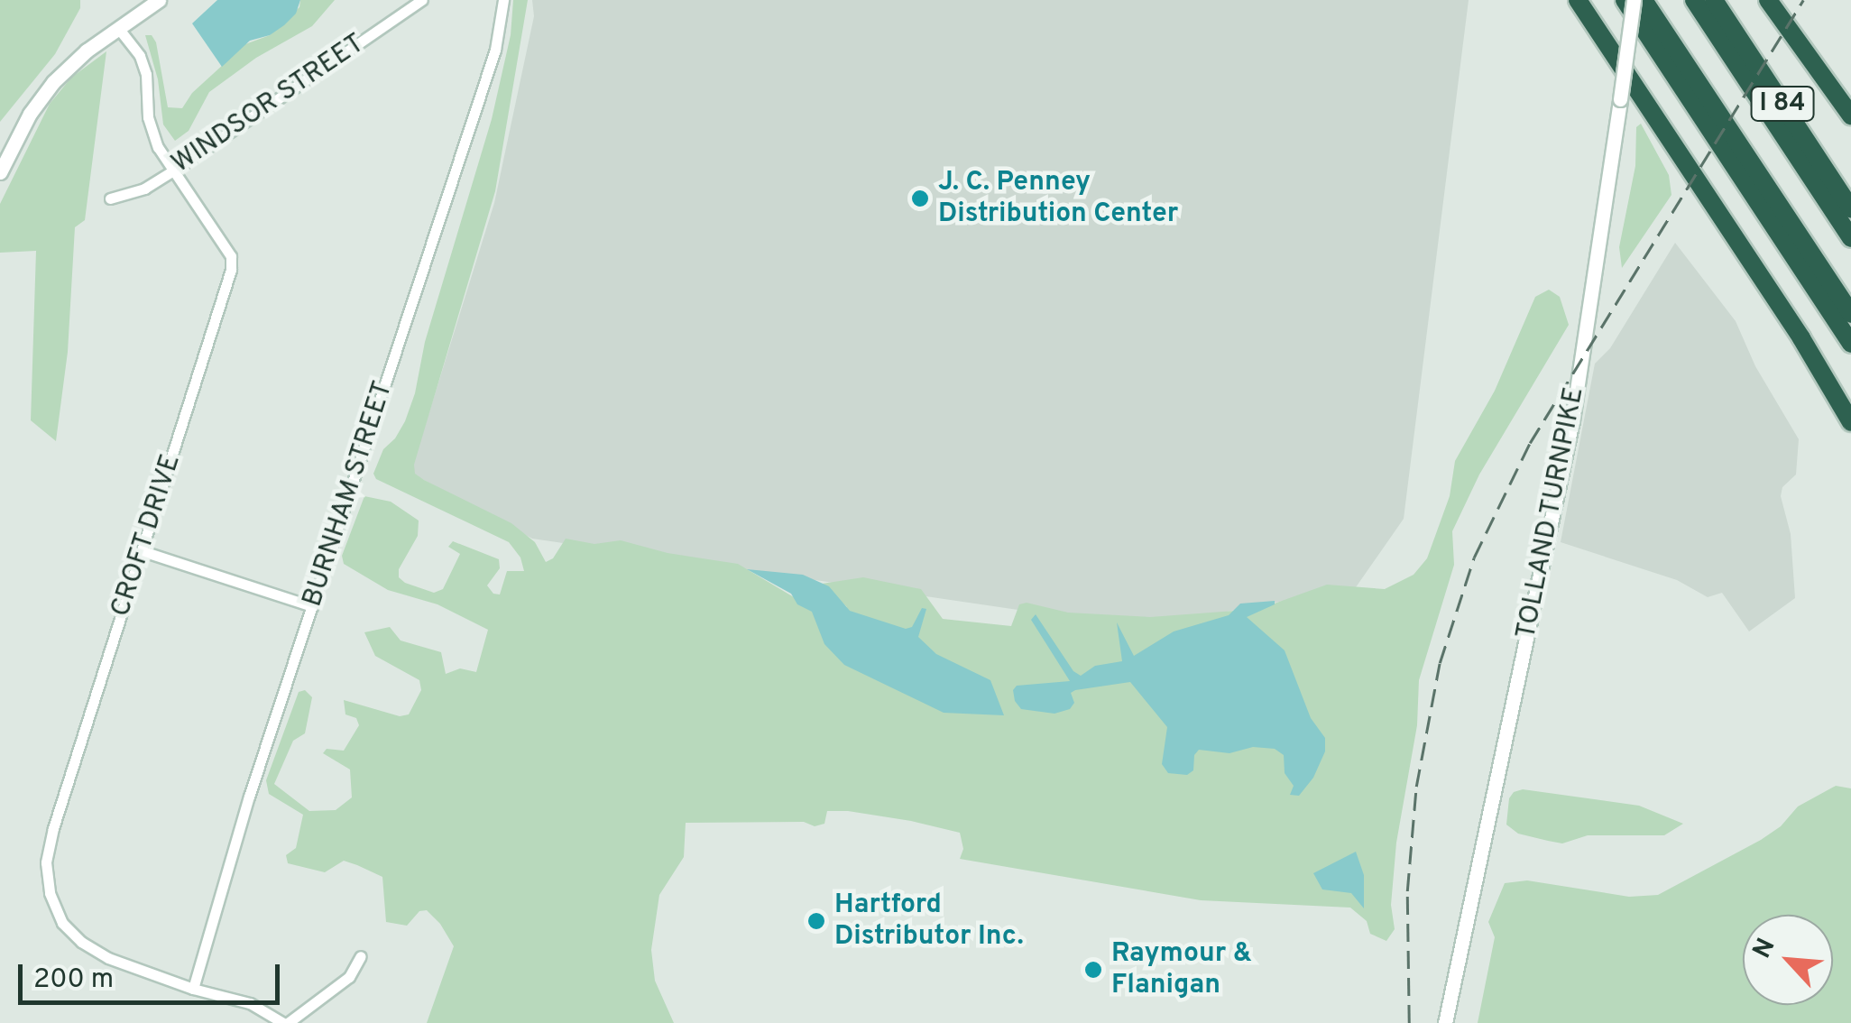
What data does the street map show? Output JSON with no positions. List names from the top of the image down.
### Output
{
  "streets": {
    "highway": ["I 84"],
    "main road": ["TOLLAND TURNPIKE"],
    "street": ["WINDSOR STREET", "BURNHAM STREET", "CROFT DRIVE"]
  },
  "crossings": [
    ["WINDSOR STREET", "CROFT DRIVE"],
    ["BURNHAM STREET", "CROFT DRIVE"]
  ],
  "places": ["J. C. Penney Distribution Center", "Hartford Distributor Inc.", "Raymour & Flanigan"],
  "scale_bar": "200 m",
  "north": "top left"
}
